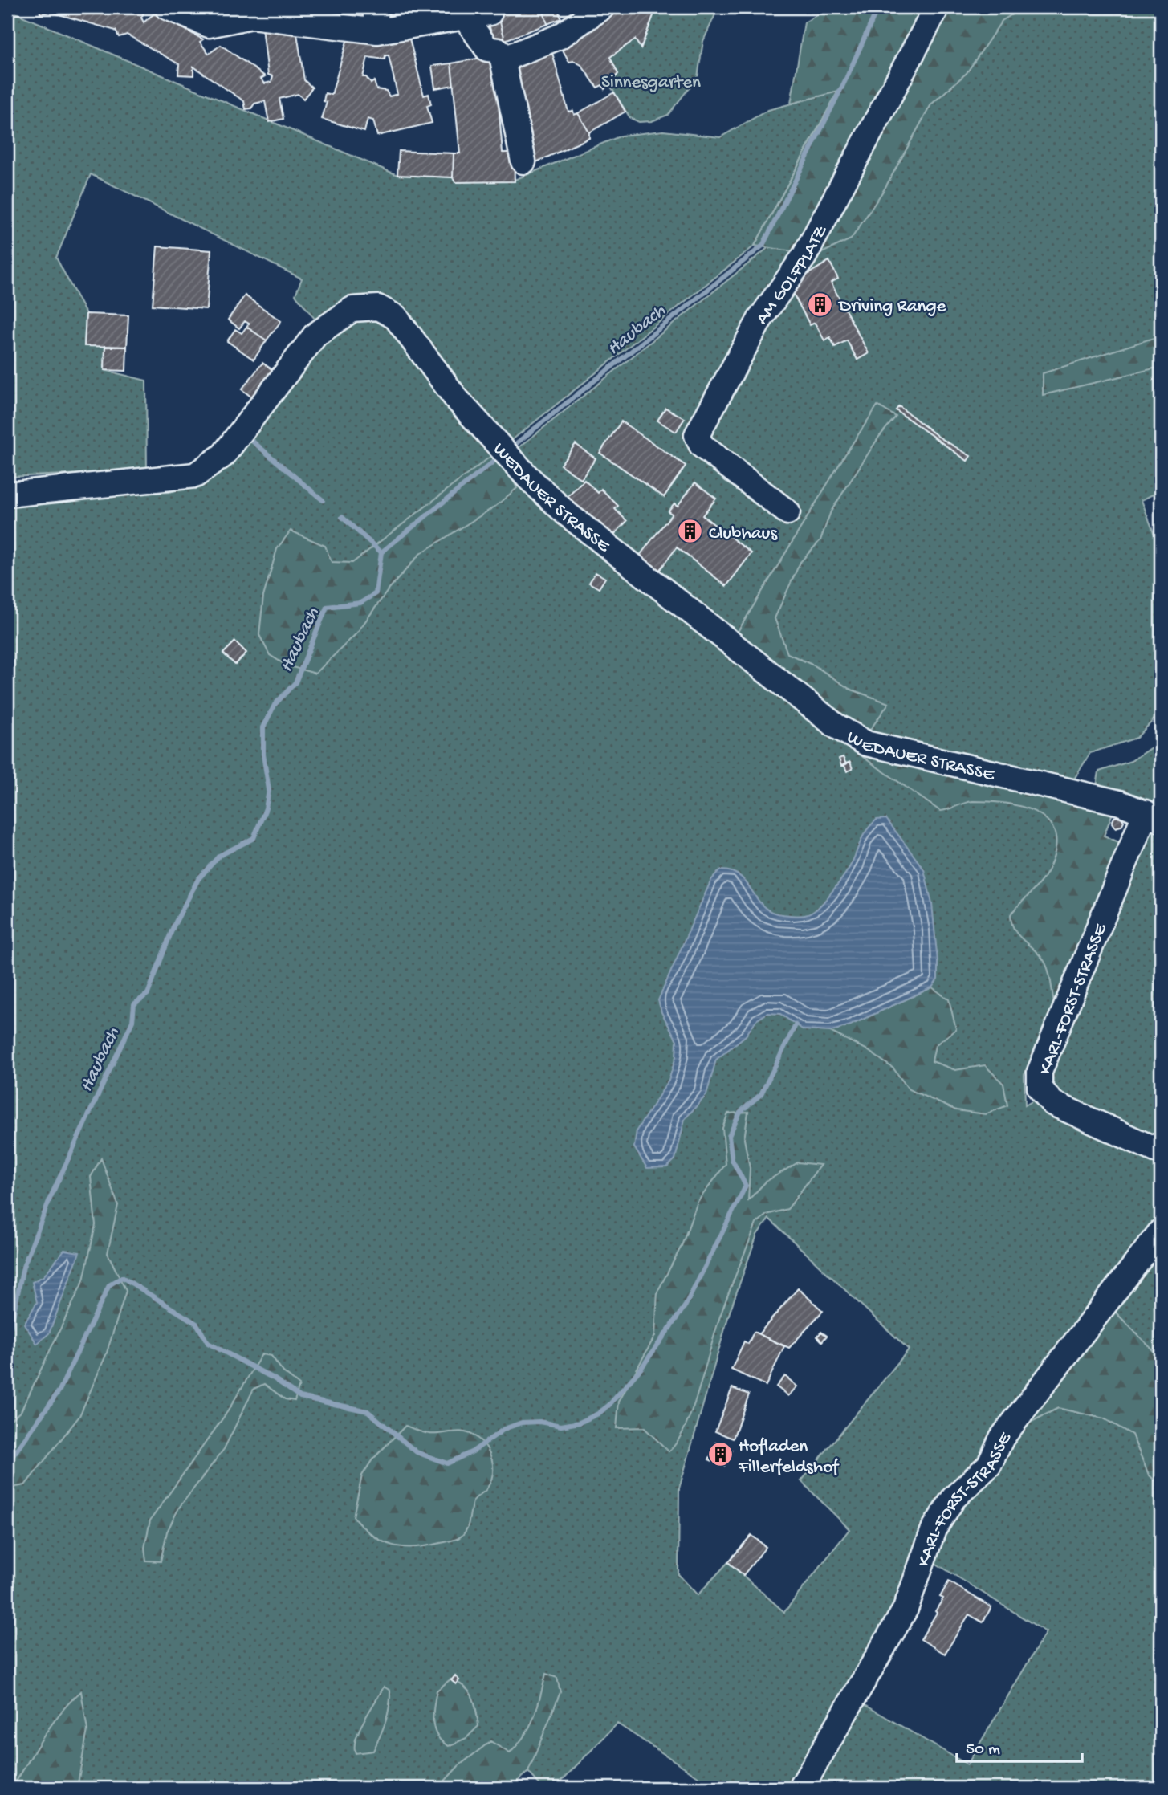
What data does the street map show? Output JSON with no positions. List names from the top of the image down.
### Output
{
  "streets": {
    "street": ["AM GOLFPLATZ", "WEDAUER STRASSE", "KARL-FORST-STRASSE"]
  },
  "crossings": [
    ["WEDAUER STRASSE", "KARL-FORST-STRASSE"]
  ],
  "water": ["Haubach"],
  "parks": ["Sinnesgarten"],
  "places": {
    "building": ["Driving Range", "Clubhaus", "Hofladen Fillerfeldshof"]
  },
  "scale_bar": "50 m"
}
